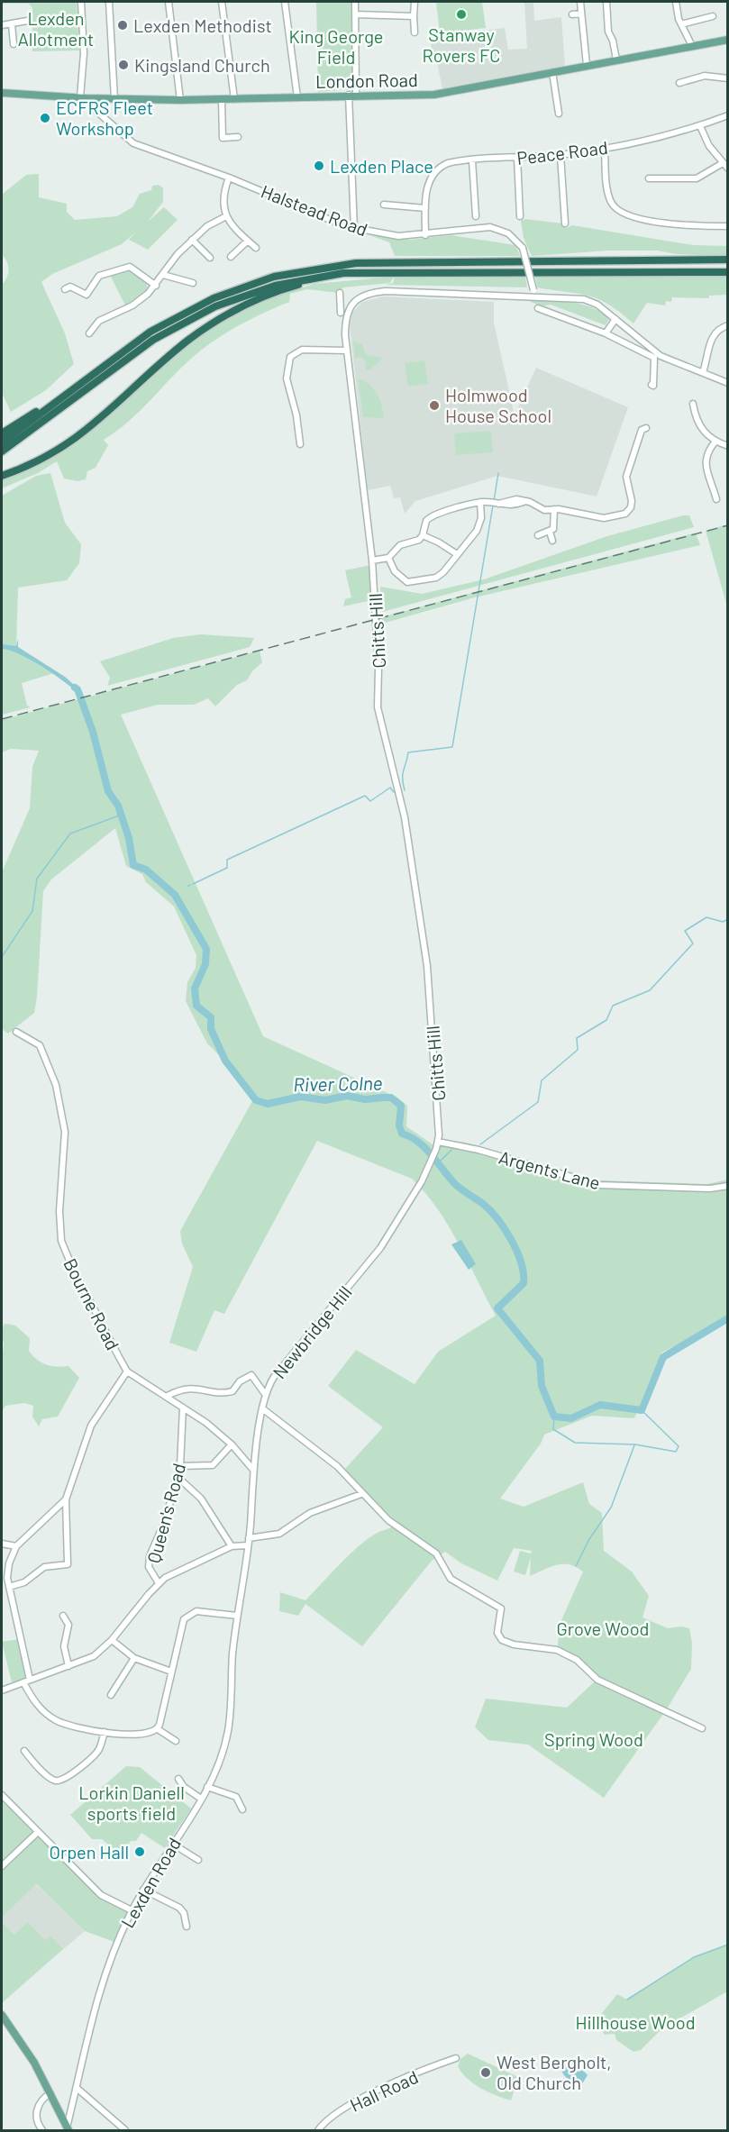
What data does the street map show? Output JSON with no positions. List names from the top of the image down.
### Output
{
  "streets": {
    "main road": ["London Road"],
    "street": [
      "Peace Road",
      "Halstead Road",
      "Chitts Hill",
      "Argents Lane",
      "Bourne Road",
      "Newbridge Hill",
      "Queen's Road",
      "Lexden Road",
      "Hall Road"
    ]
  },
  "crossings": [
    ["London Road", "Halstead Road"],
    ["Peace Road", "Halstead Road"],
    ["Chitts Hill", "Argents Lane"],
    ["Chitts Hill", "Newbridge Hill"],
    ["Argents Lane", "Newbridge Hill"],
    ["Bourne Road", "Newbridge Hill"],
    ["Bourne Road", "Queen's Road"],
    ["Newbridge Hill", "Lexden Road"]
  ],
  "water": ["River Colne"],
  "parks": [
    "Lexden Allotment",
    "King George Field",
    "Grove Wood",
    "Spring Wood",
    "Lorkin Daniell sports field",
    "Hillhouse Wood"
  ],
  "places": [
    "Stanway Rovers FC",
    "Lexden Methodist",
    "Kingsland Church",
    "ECFRS Fleet Workshop",
    "Lexden Place",
    "Holmwood House School",
    "Orpen Hall",
    "West Bergholt, Old Church"
  ]
}
